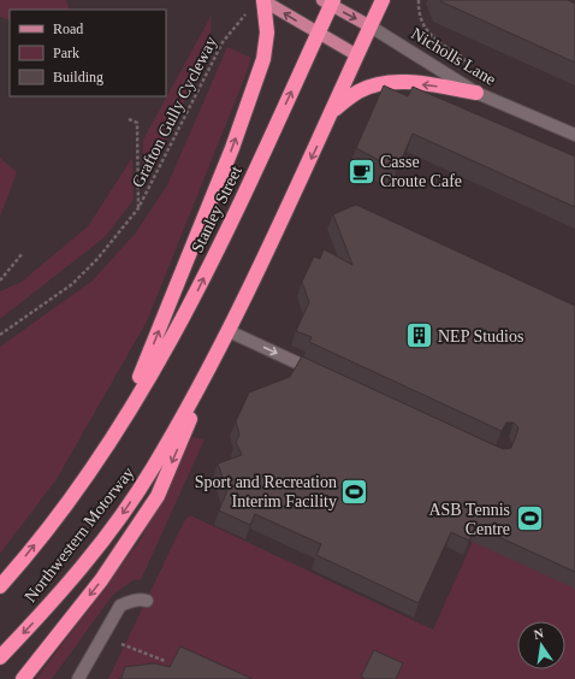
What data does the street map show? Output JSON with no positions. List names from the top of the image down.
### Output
{
  "streets": {
    "highway": ["Stanley Street", "Northwestern Motorway"],
    "street": ["Nicholls Lane"],
    "path": ["Grafton Gully Cycleway"]
  },
  "crossings": [
    ["Stanley Street", "Northwestern Motorway"]
  ],
  "places": {
    "cafe": ["Casse Croute Cafe"],
    "building": ["NEP Studios"],
    "sports": ["Sport and Recreation Interim Facility", "ASB Tennis Centre"]
  },
  "legend": ["Road", "Park", "Building"],
  "north": "top"
}
